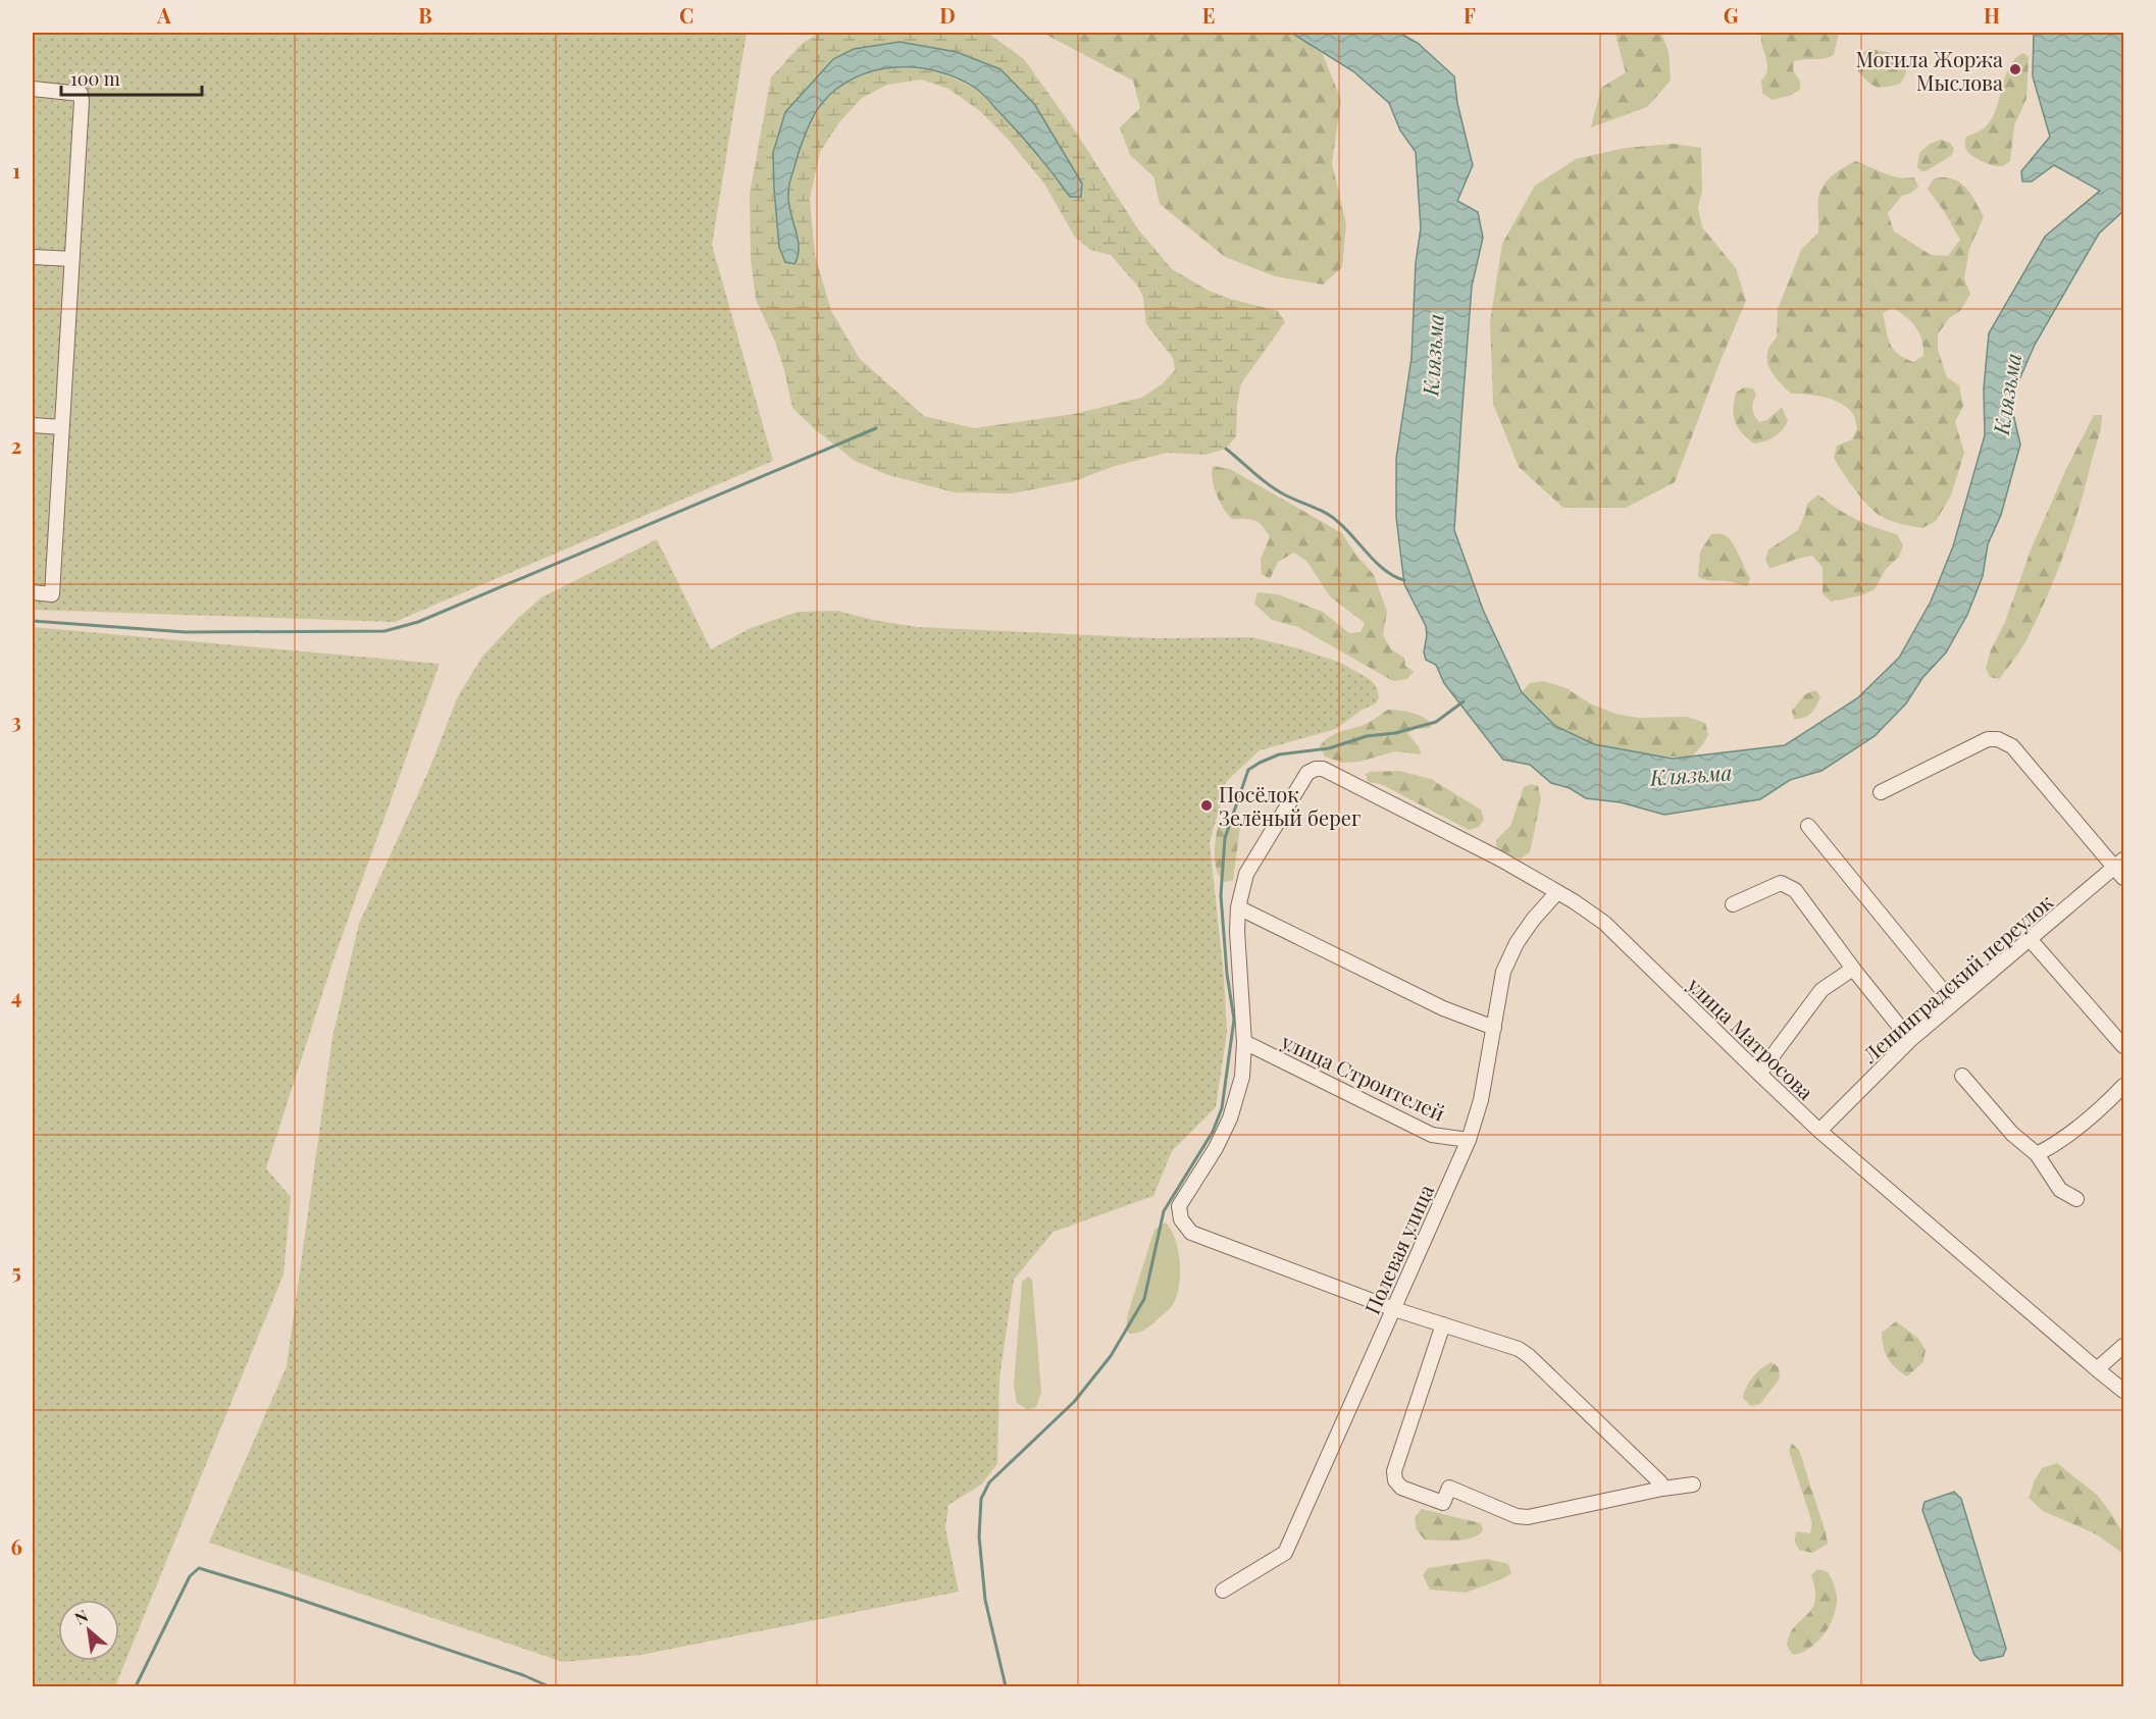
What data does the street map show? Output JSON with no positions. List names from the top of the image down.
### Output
{
  "streets": {
    "street": [
      "Ленинградский переулок",
      "улица Матросова",
      "улица Строителей",
      "Полевая улица"
    ]
  },
  "crossings": [
    ["Ленинградский переулок", "улица Матросова"],
    ["улица Матросова", "Полевая улица"],
    ["улица Строителей", "Полевая улица"]
  ],
  "water": ["Клязьма"],
  "places": ["Могила Жоржа Мыслова", "Посёлок Зелёный берег"],
  "scale_bar": "100 m",
  "north": "top left",
  "grid": {
    "columns": [
      "A",
      "B",
      "C",
      "D",
      "E",
      "F",
      "G",
      "H"
    ],
    "rows": [
      "1",
      "2",
      "3",
      "4",
      "5",
      "6"
    ]
  }
}
